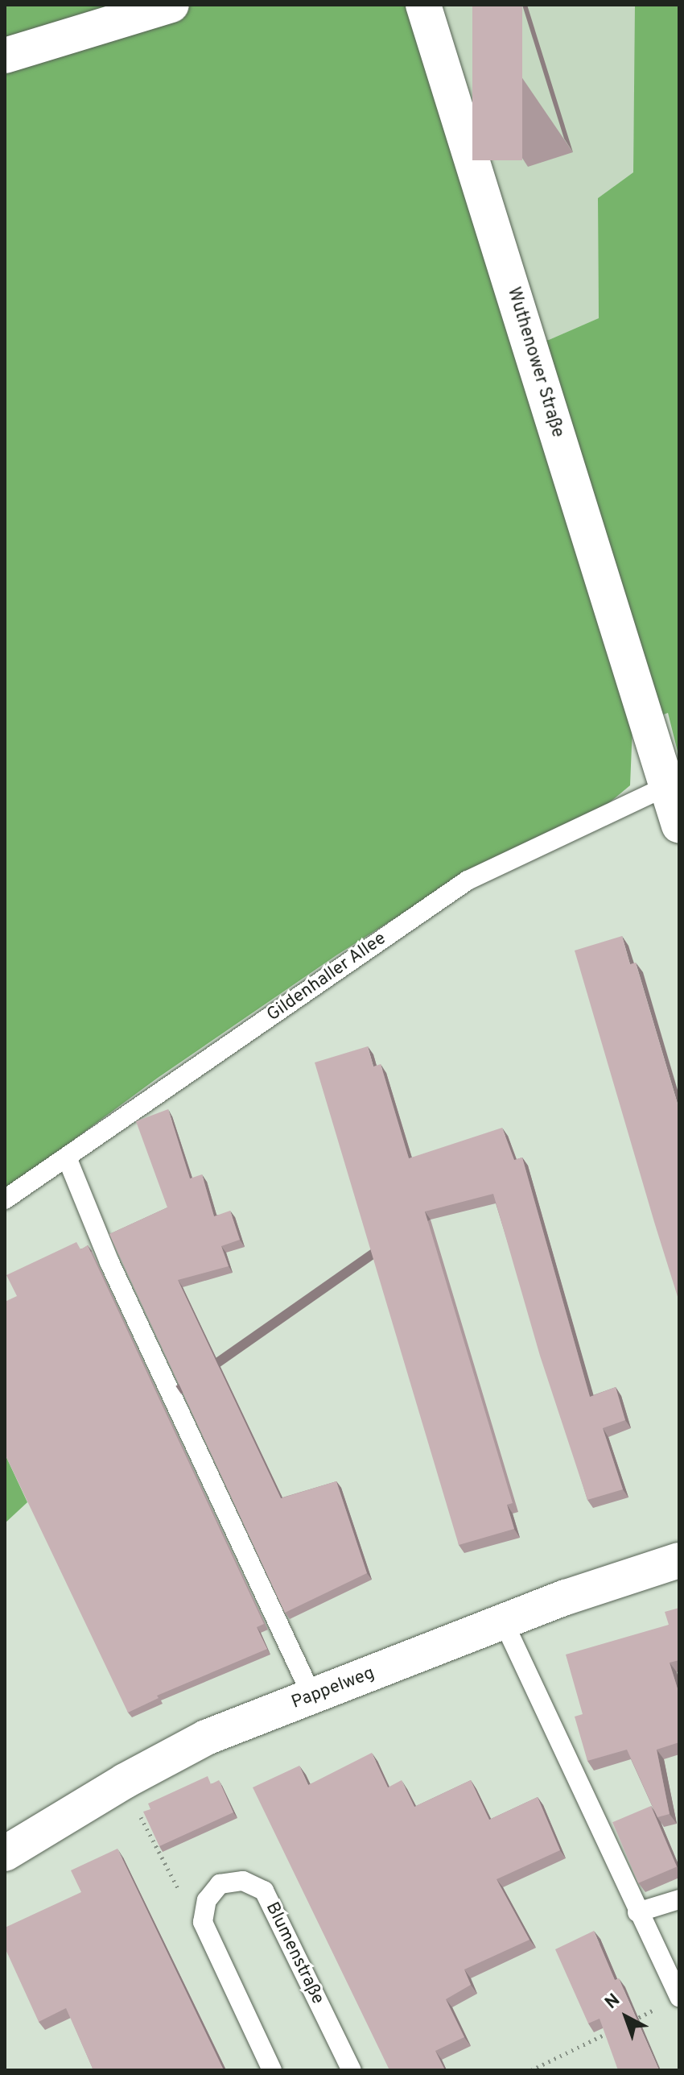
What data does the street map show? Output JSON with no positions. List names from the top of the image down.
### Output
{
  "streets": {
    "street": ["Wuthenower Straße", "Pappelweg"],
    "lane": ["Gildenhaller Allee", "Blumenstraße"]
  },
  "crossings": [
    ["Wuthenower Straße", "Gildenhaller Allee"]
  ],
  "north": "top left"
}
